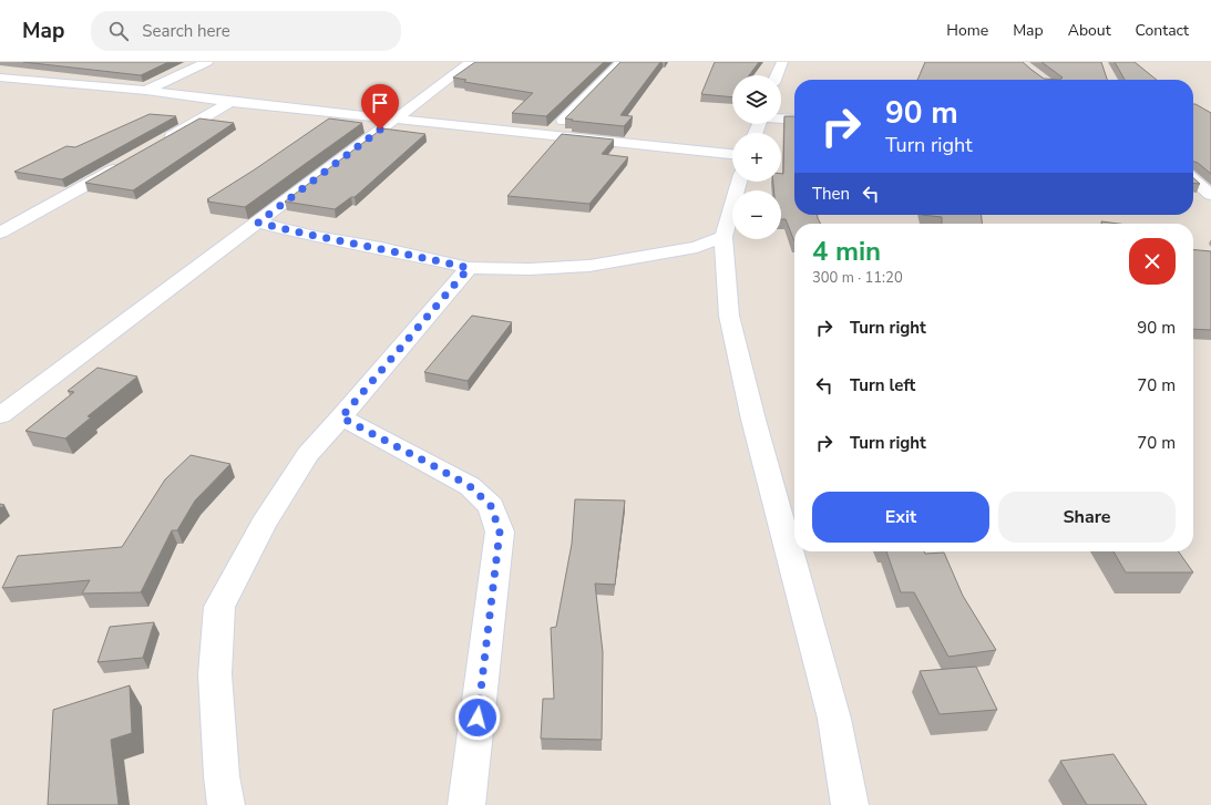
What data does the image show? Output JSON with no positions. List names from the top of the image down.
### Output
{
  "page": {
    "header": "Map",
    "search": "Search here",
    "nav": [
      "Home",
      "Map",
      "About",
      "Contact"
    ],
    "map_buttons": ["+", "−"],
    "turn": ["90 m", "Turn right"],
    "then": "Then",
    "heading": ["4 min", "300 m · 11:20"],
    "list": [
      {
        "name": "Turn right",
        "value": "90 m"
      },
      {
        "name": "Turn left",
        "value": "70 m"
      },
      {
        "name": "Turn right",
        "value": "70 m"
      }
    ],
    "buttons": ["Exit", "Share"]
  }
}
